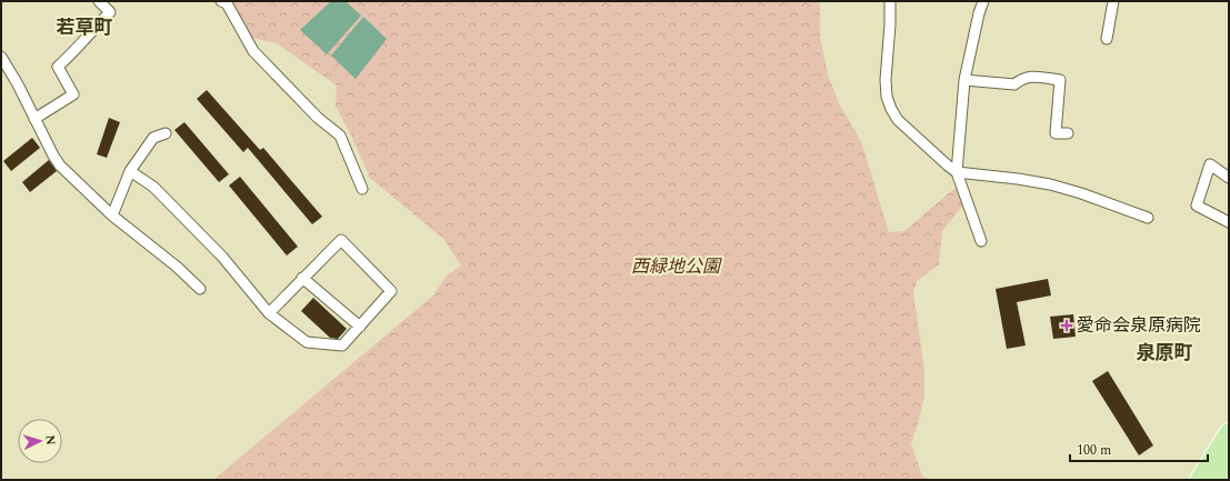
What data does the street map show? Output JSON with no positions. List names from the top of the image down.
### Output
{
  "districts": ["若草町", "泉原町"],
  "parks": ["西緑地公園"],
  "places": {
    "health": ["愛命会泉原病院"]
  },
  "scale_bar": "100 m",
  "north": "right"
}
